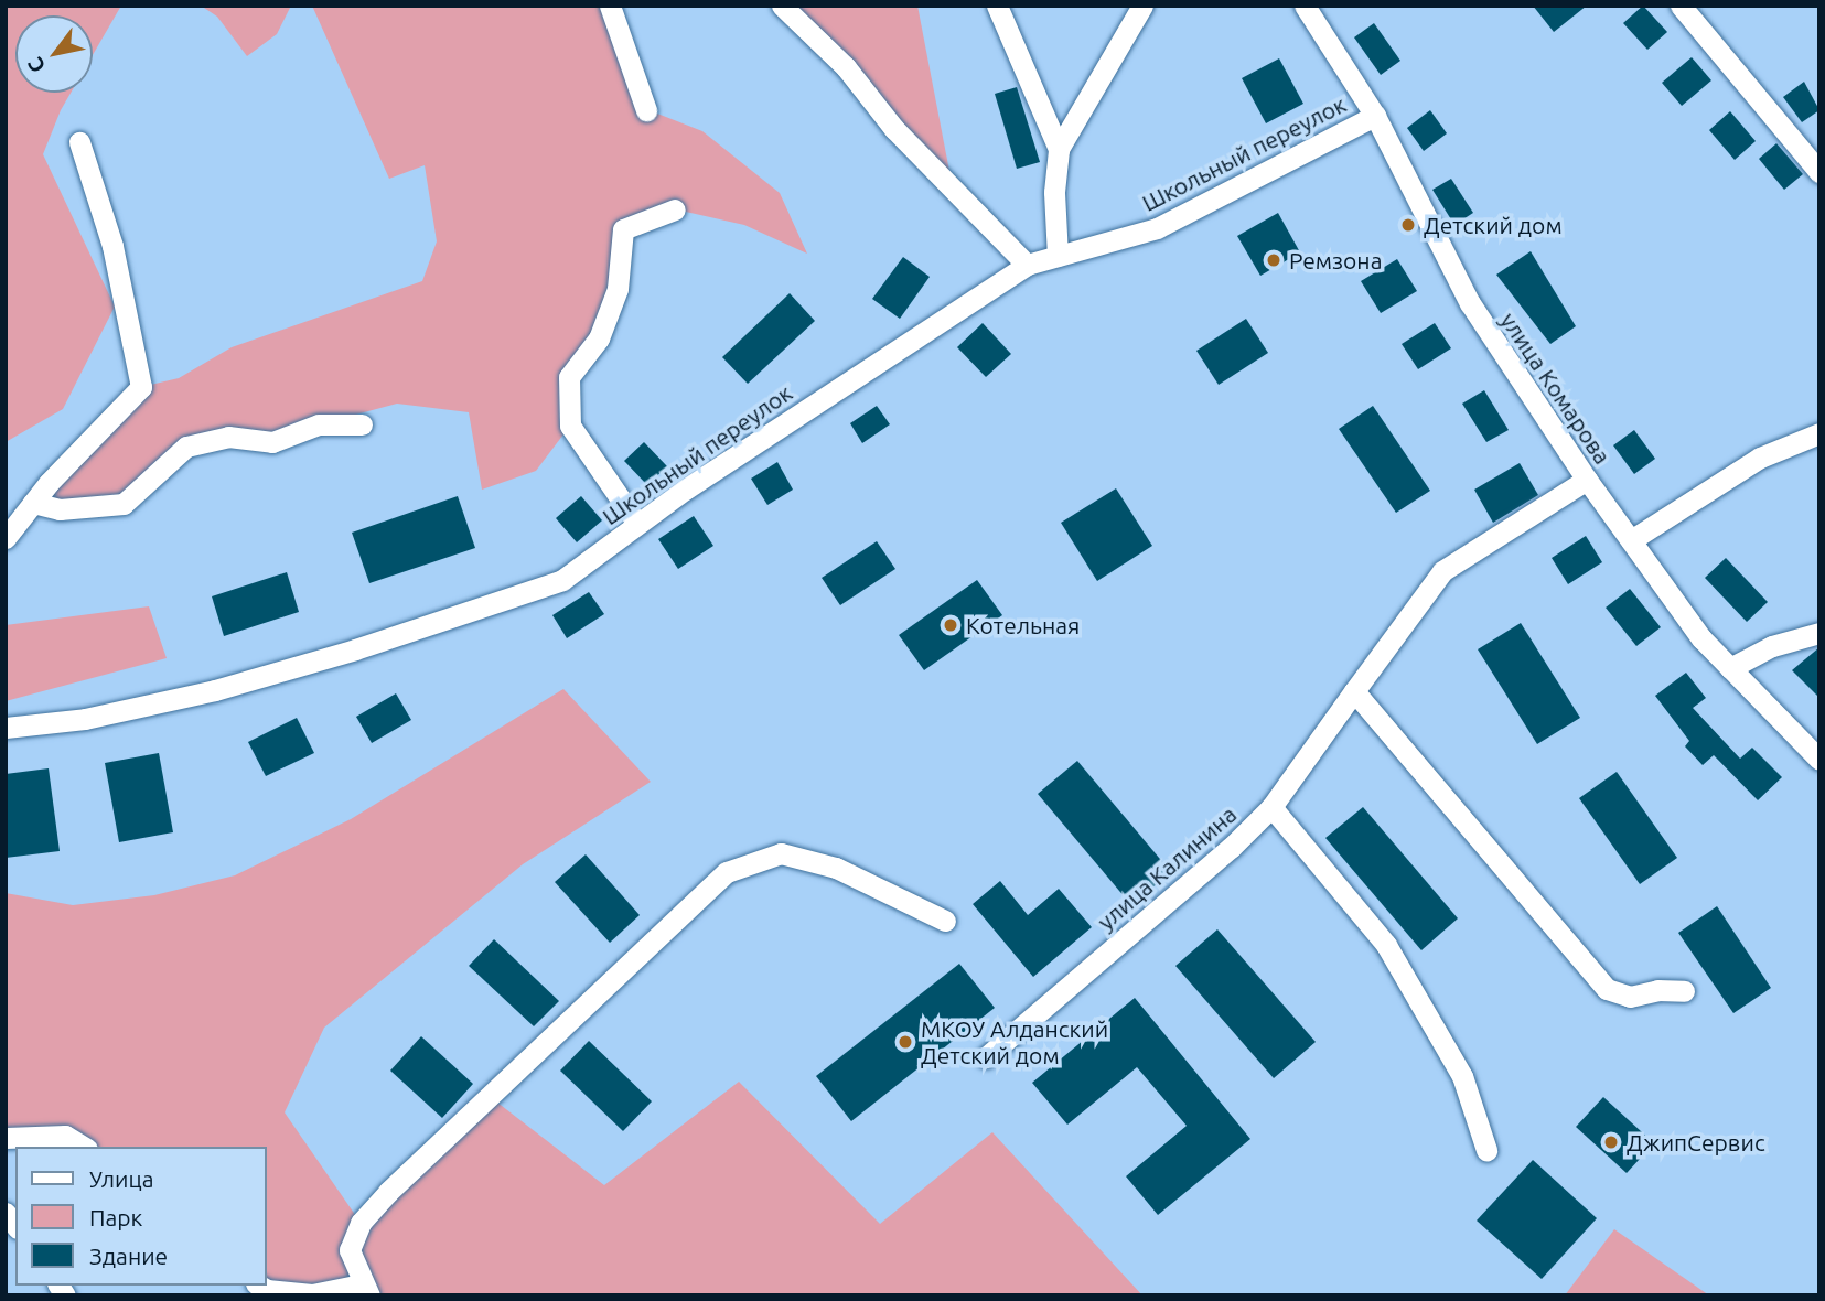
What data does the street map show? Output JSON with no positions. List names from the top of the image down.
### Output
{
  "streets": {
    "street": ["Школьный переулок", "улица Комарова", "улица Калинина"]
  },
  "crossings": [
    ["Школьный переулок", "улица Комарова"],
    ["улица Комарова", "улица Калинина"]
  ],
  "places": [
    "Детский дом",
    "Ремзона",
    "Котельная",
    "МКОУ Алданский Детский дом",
    "ДжипСервис"
  ],
  "legend": ["Улица", "Парк", "Здание"],
  "north": "bottom left"
}
